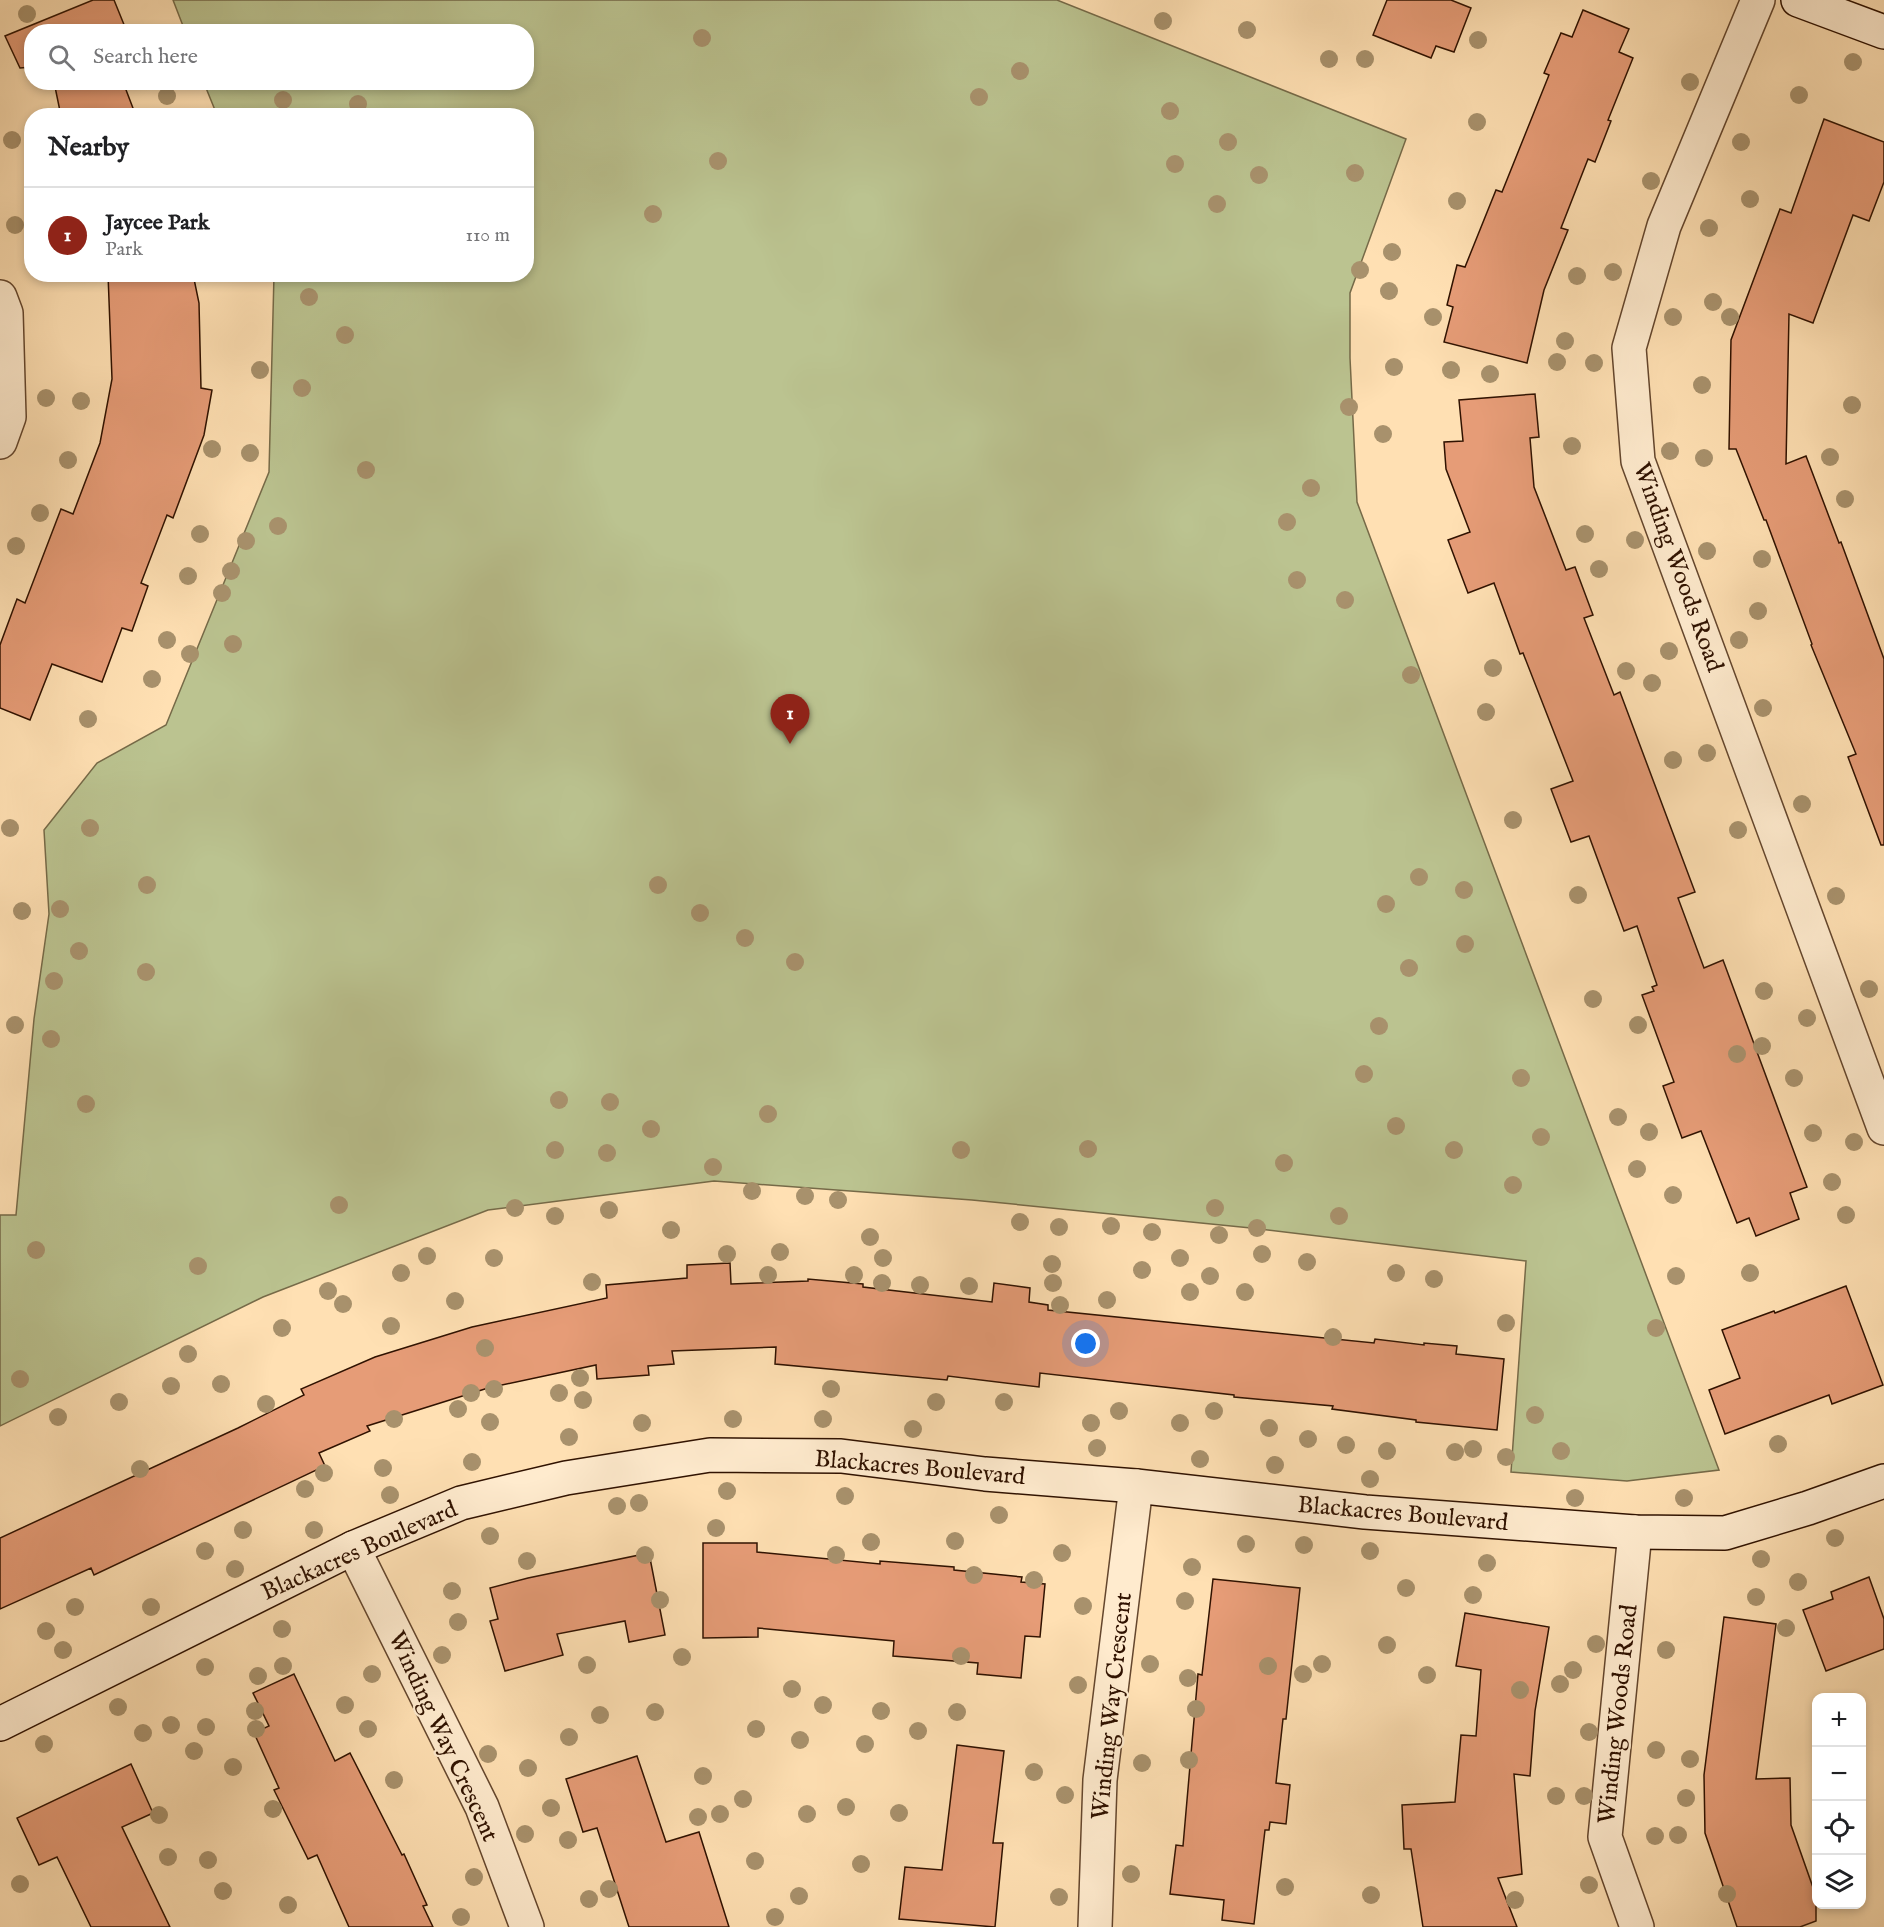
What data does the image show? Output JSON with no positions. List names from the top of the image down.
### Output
{
  "streets": {
    "street": ["Winding Woods Road", "Blackacres Boulevard", "Winding Way Crescent"]
  },
  "crossings": [
    ["Winding Woods Road", "Blackacres Boulevard"],
    ["Blackacres Boulevard", "Winding Way Crescent"]
  ],
  "page": {
    "search": "Search here",
    "heading": "Nearby",
    "list": [
      {
        "mark": "1",
        "name": "Jaycee Park",
        "note": "Park",
        "value": "110 m"
      }
    ],
    "pins": "1",
    "map_buttons": ["+", "−"]
  }
}
